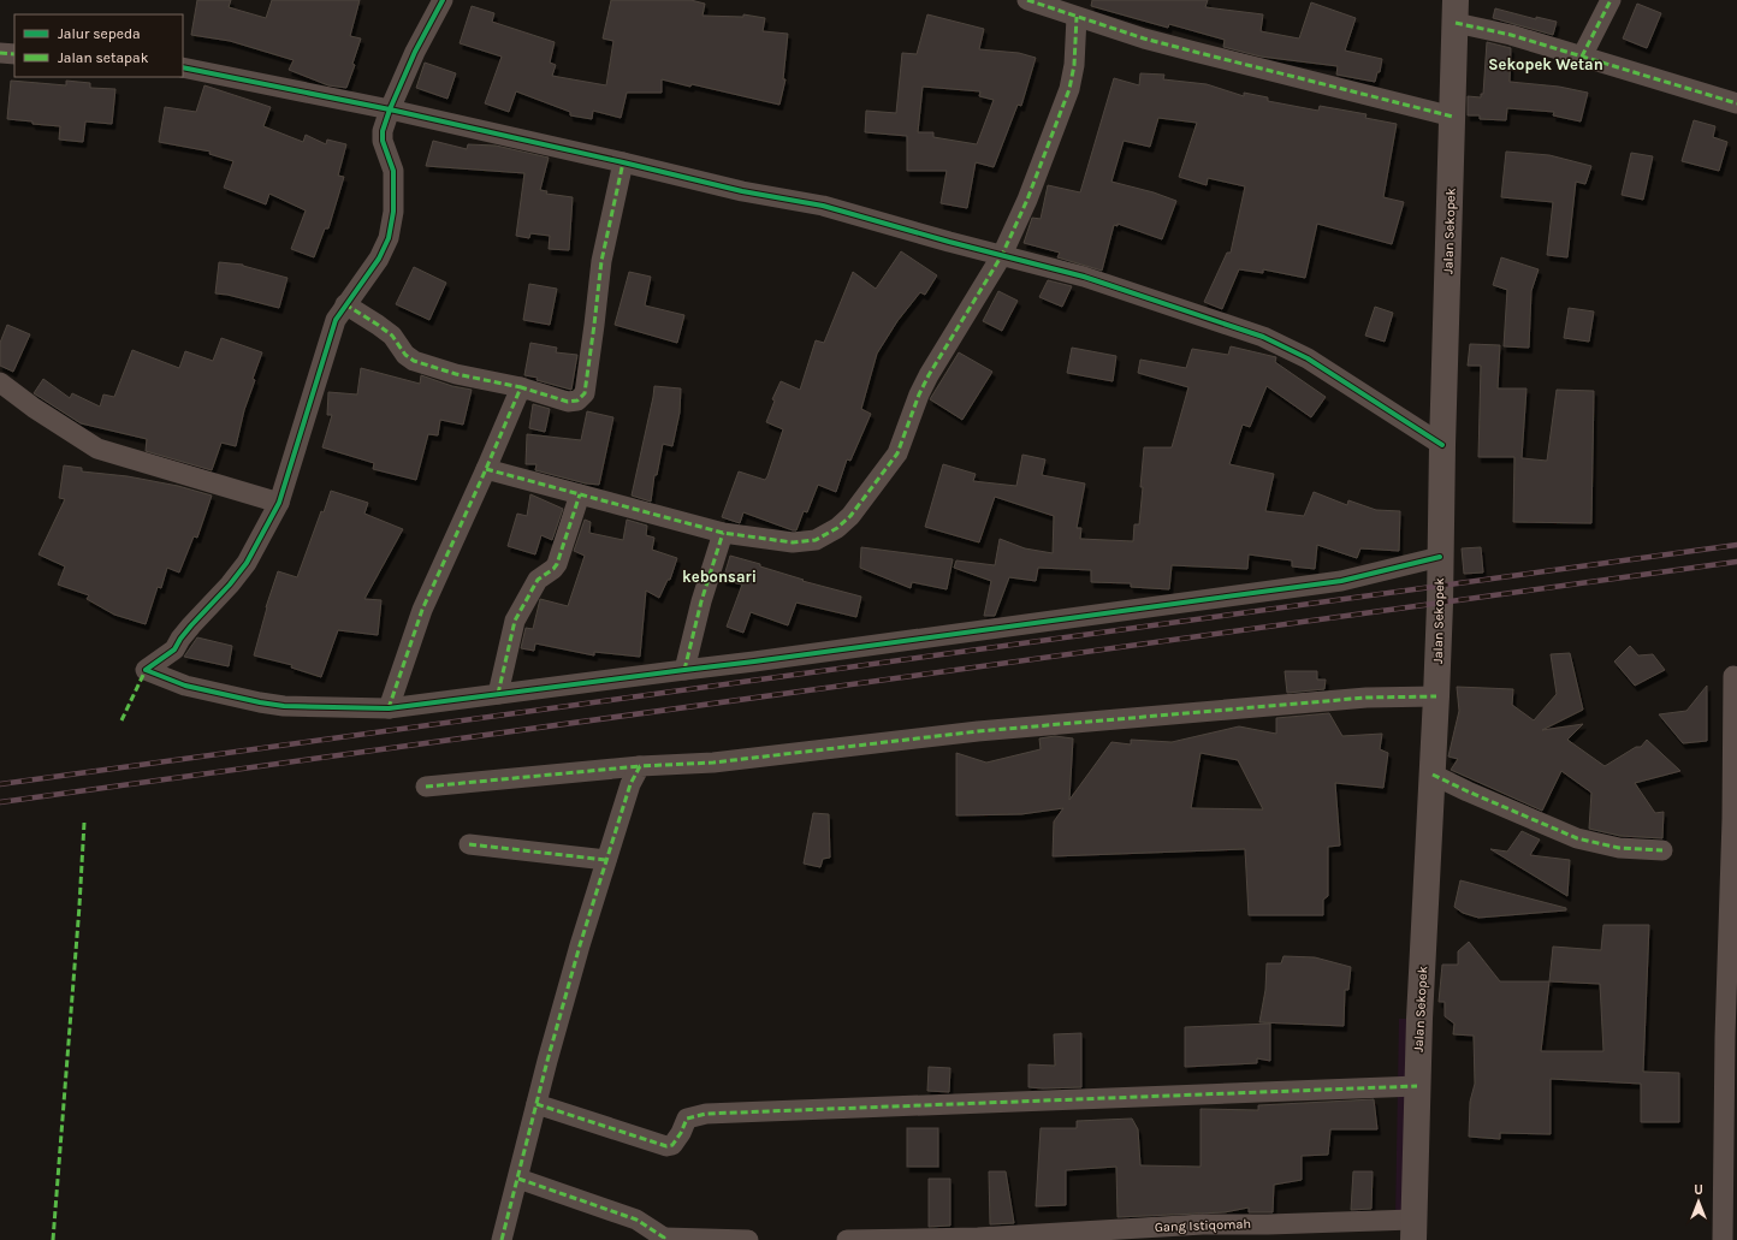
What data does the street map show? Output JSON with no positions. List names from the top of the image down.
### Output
{
  "streets": {
    "street": ["Jalan Sekopek", "Gang Istiqomah"]
  },
  "crossings": [
    ["Jalan Sekopek", "Gang Istiqomah"]
  ],
  "districts": ["Sekopek Wetan", "kebonsari"],
  "legend": ["Jalur sepeda", "Jalan setapak"],
  "north": "top"
}
